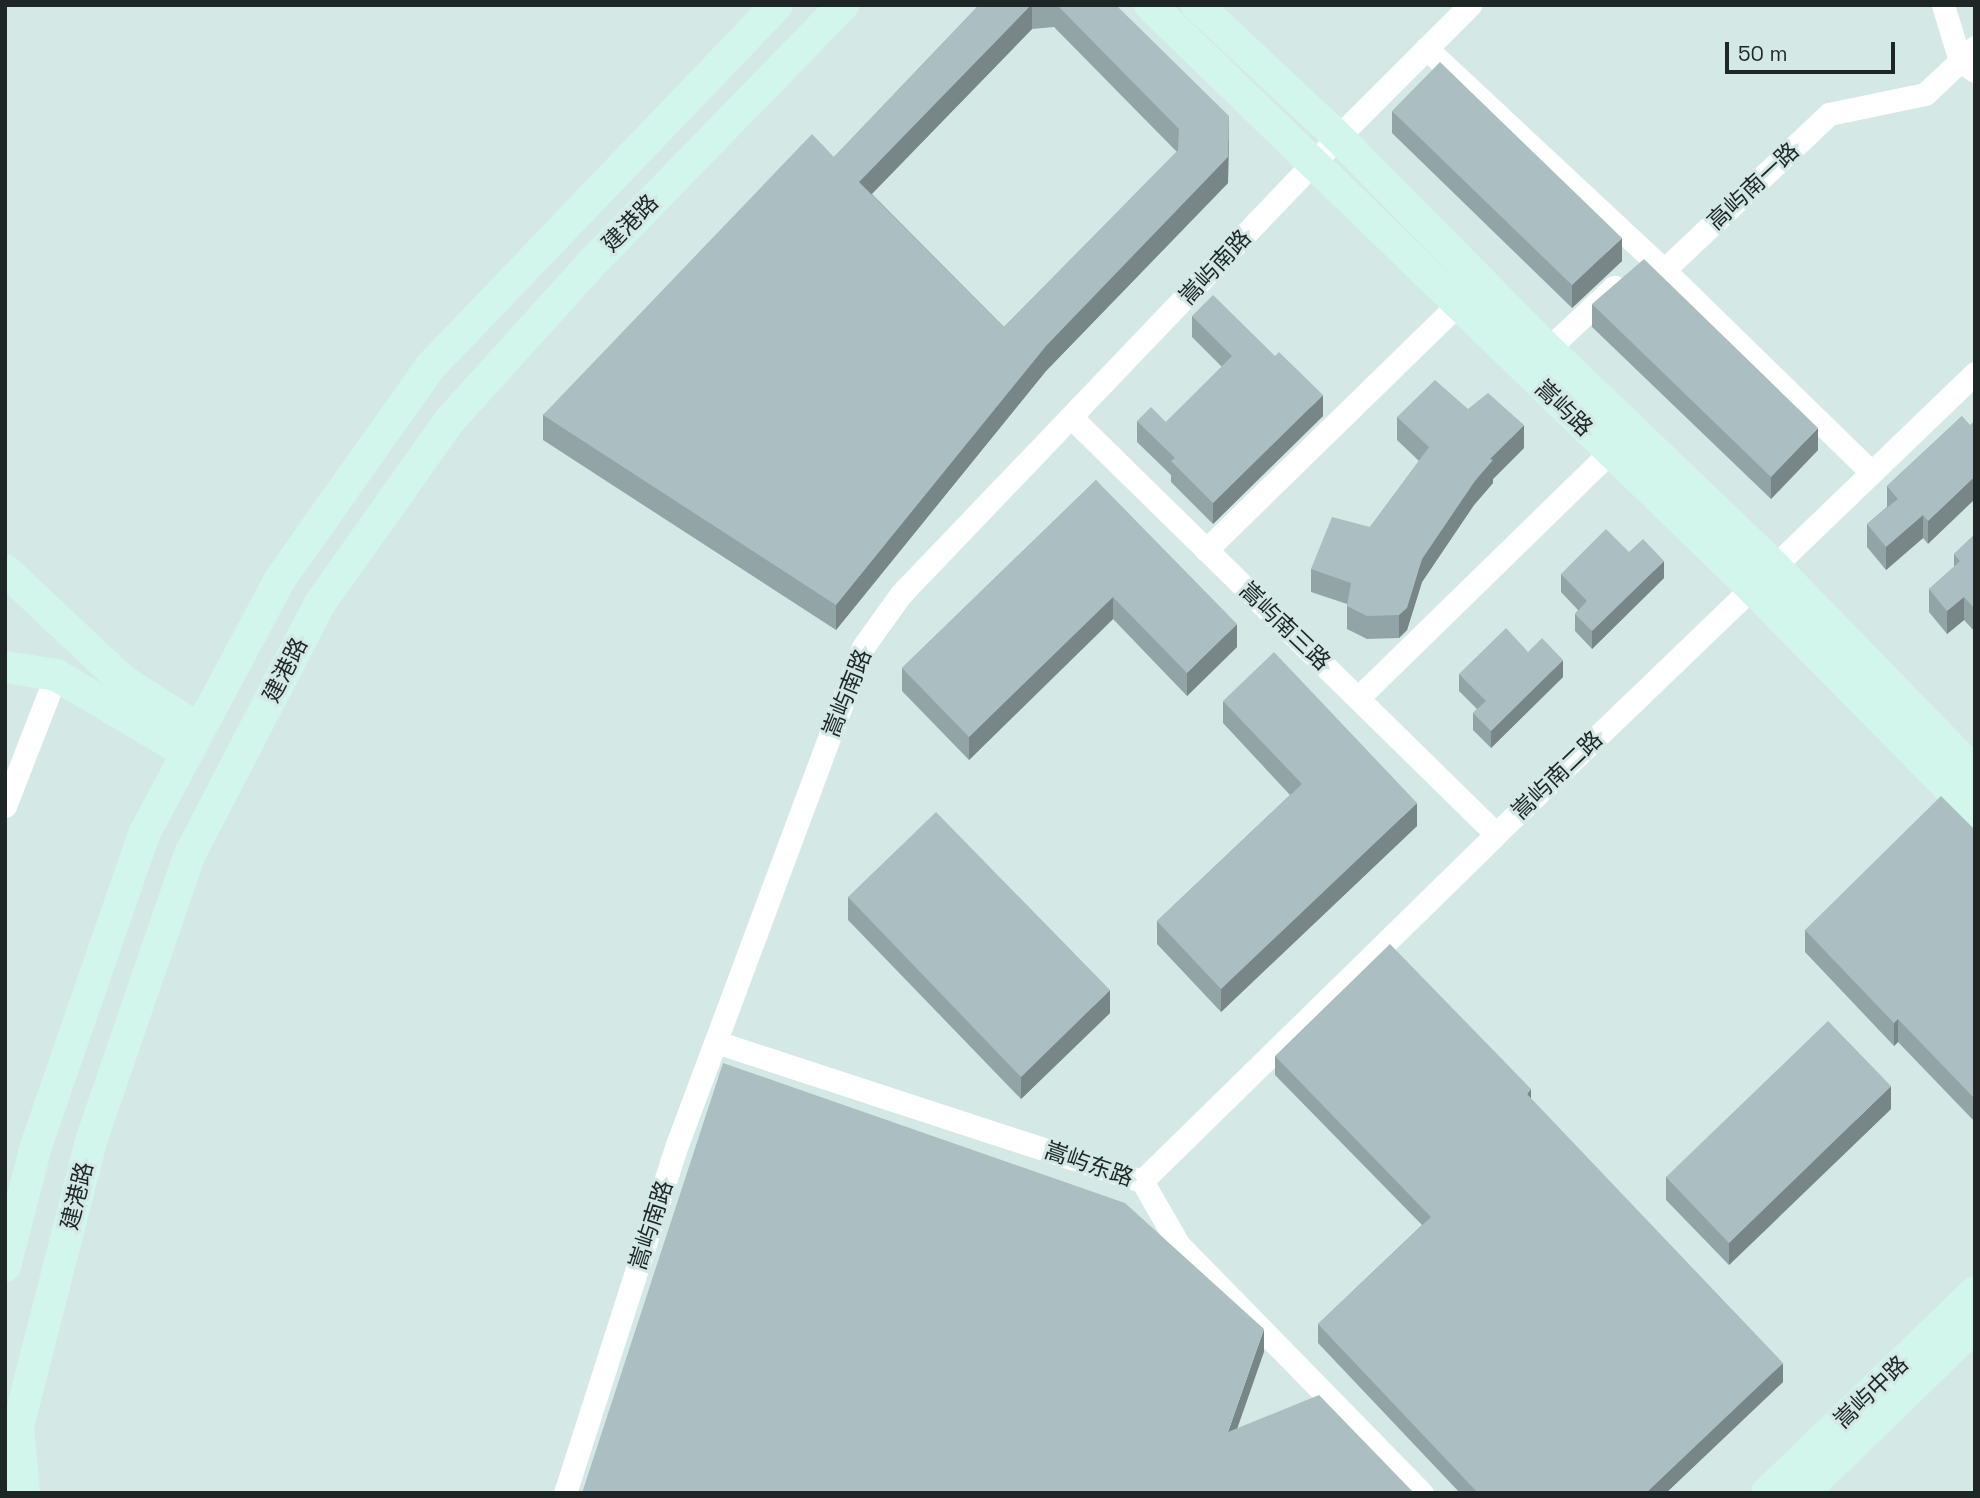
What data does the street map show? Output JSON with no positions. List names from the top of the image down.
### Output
{
  "streets": {
    "street": [
      "高屿南一路",
      "建港路",
      "嵩屿南路",
      "嵩屿路",
      "嵩屿南三路",
      "嵩屿南二路",
      "嵩屿东路",
      "嵩屿中路"
    ]
  },
  "crossings": [
    ["嵩屿南路", "嵩屿路"],
    ["嵩屿南路", "嵩屿南三路"],
    ["嵩屿南路", "嵩屿东路"],
    ["嵩屿路", "嵩屿南二路"],
    ["嵩屿南三路", "嵩屿南二路"],
    ["嵩屿南二路", "嵩屿东路"]
  ],
  "scale_bar": "50 m"
}
